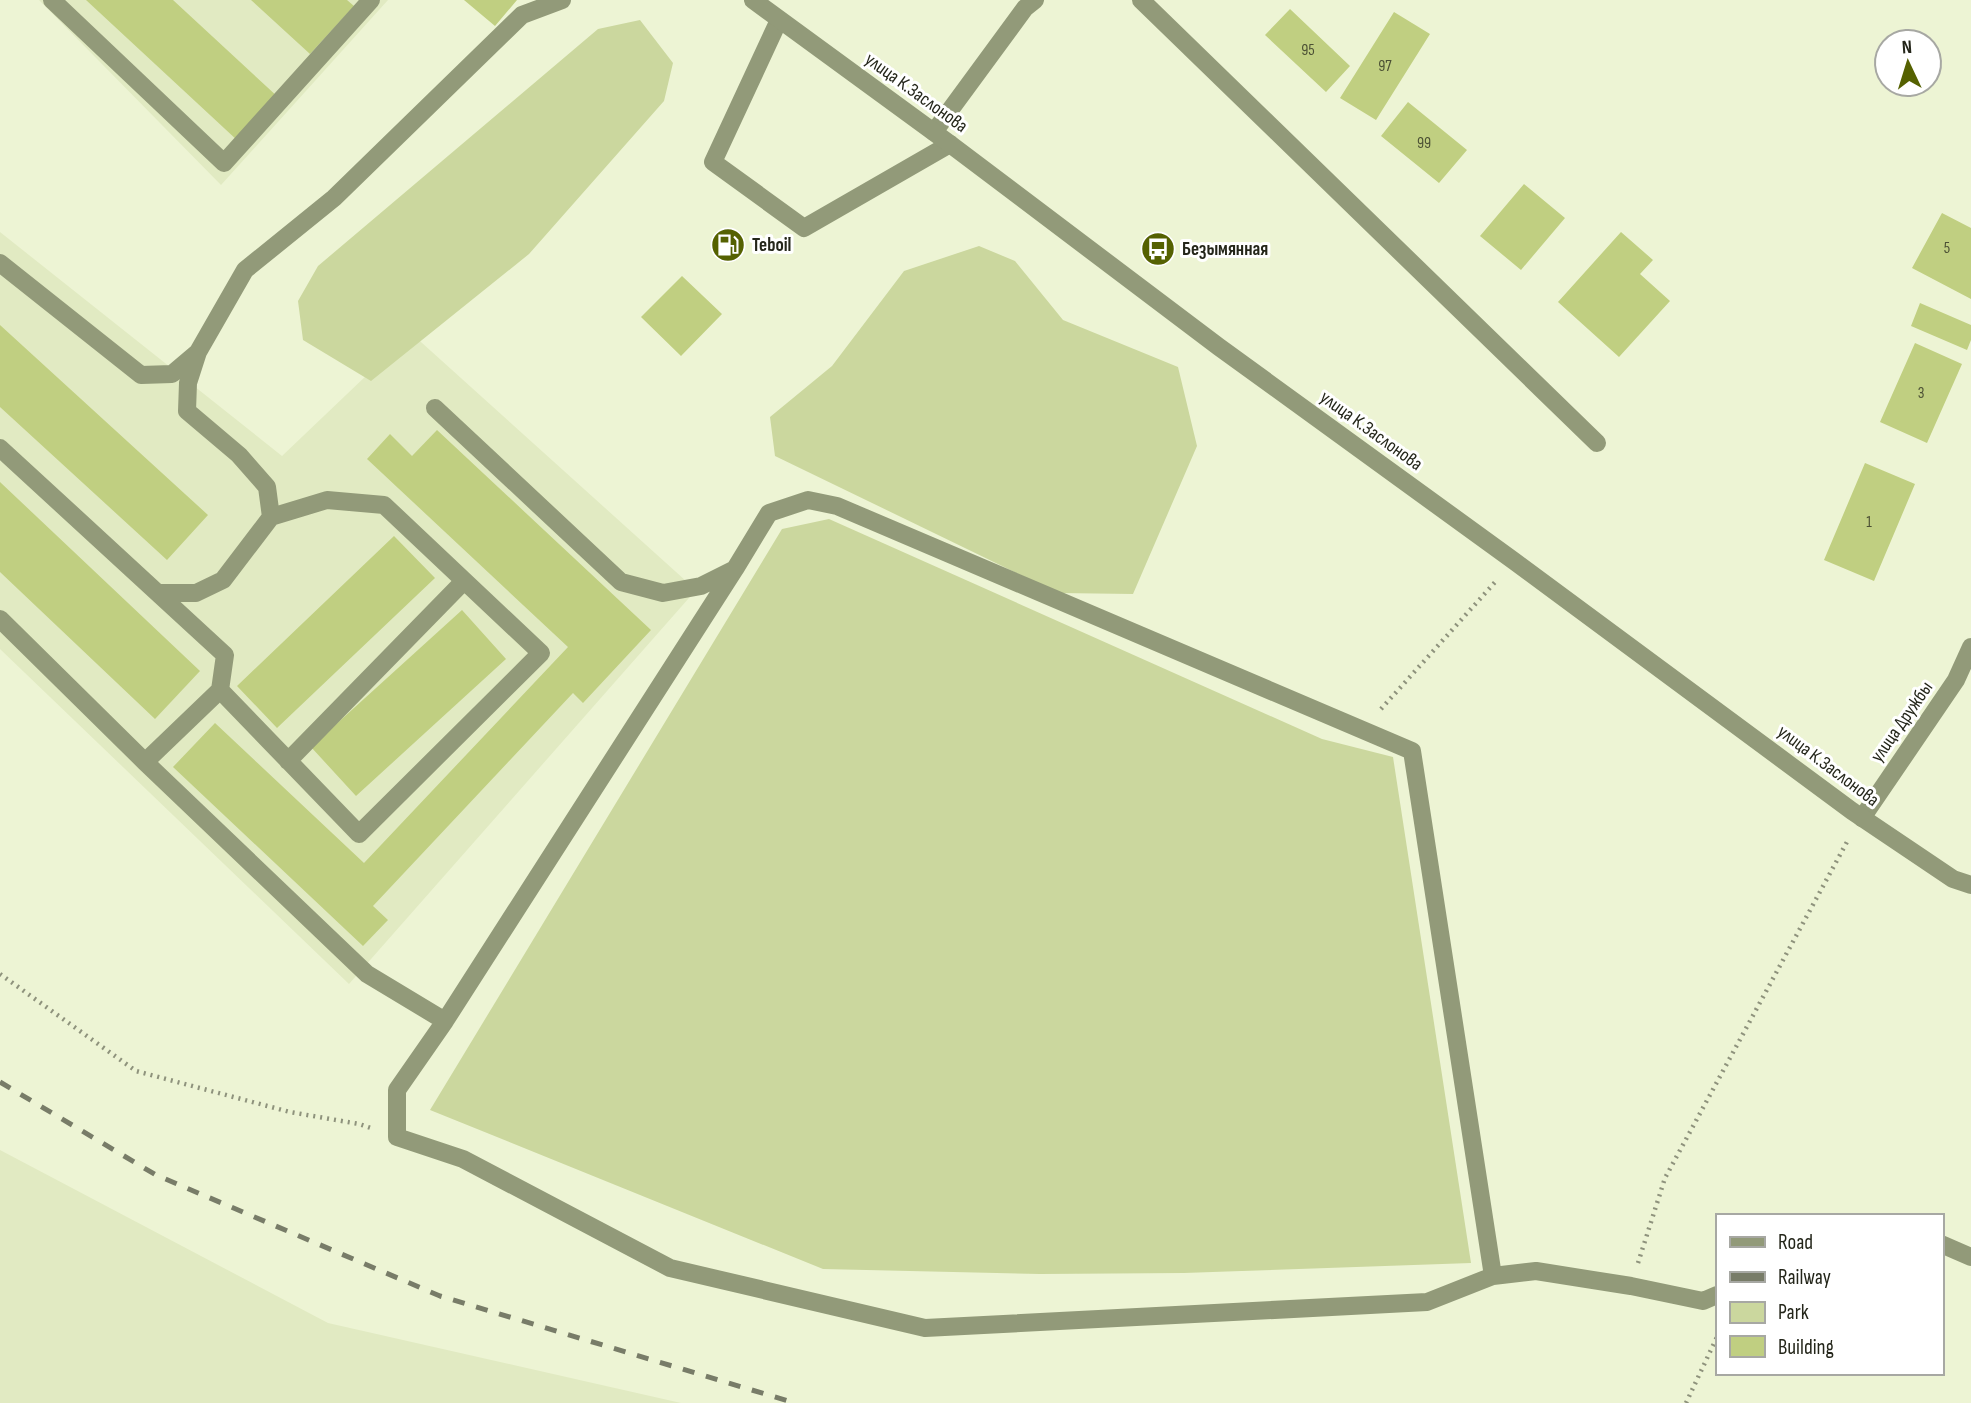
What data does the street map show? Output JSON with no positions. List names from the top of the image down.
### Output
{
  "streets": {
    "street": ["улица К.Заслонова", "улица Дружбы"]
  },
  "crossings": [
    ["улица К.Заслонова", "улица Дружбы"]
  ],
  "places": {
    "fuel station": ["Teboil"],
    "bus stop": ["Безымянная"]
  },
  "house_numbers": [
    "95",
    "97",
    "99",
    "5",
    "3",
    "1"
  ],
  "legend": [
    "Road",
    "Railway",
    "Park",
    "Building"
  ],
  "north": "top"
}
